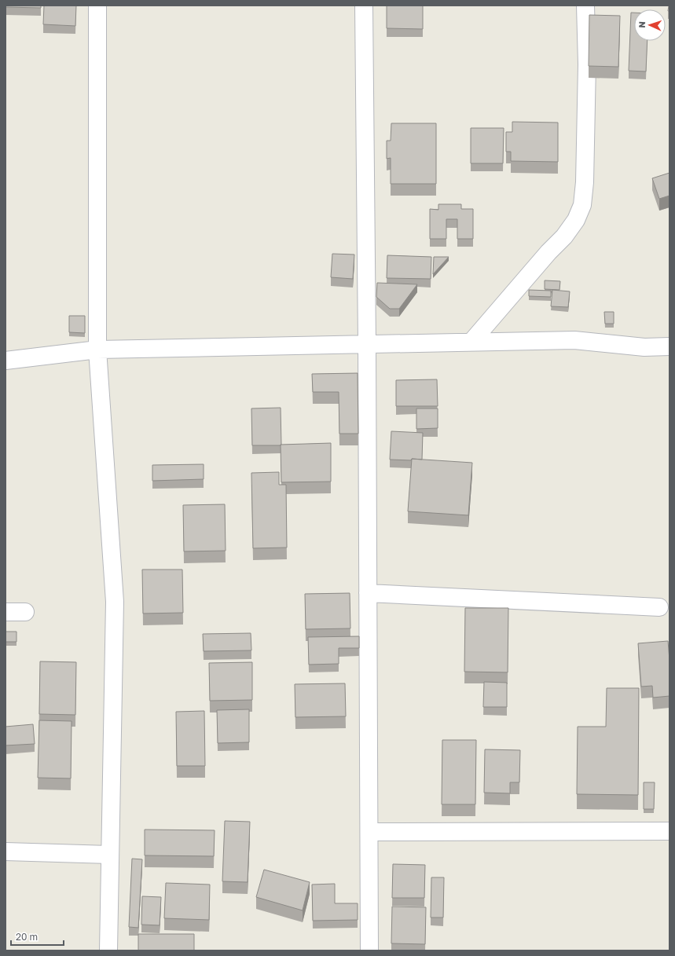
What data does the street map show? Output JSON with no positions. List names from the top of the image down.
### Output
{
  "scale_bar": "20 m",
  "north": "left"
}
